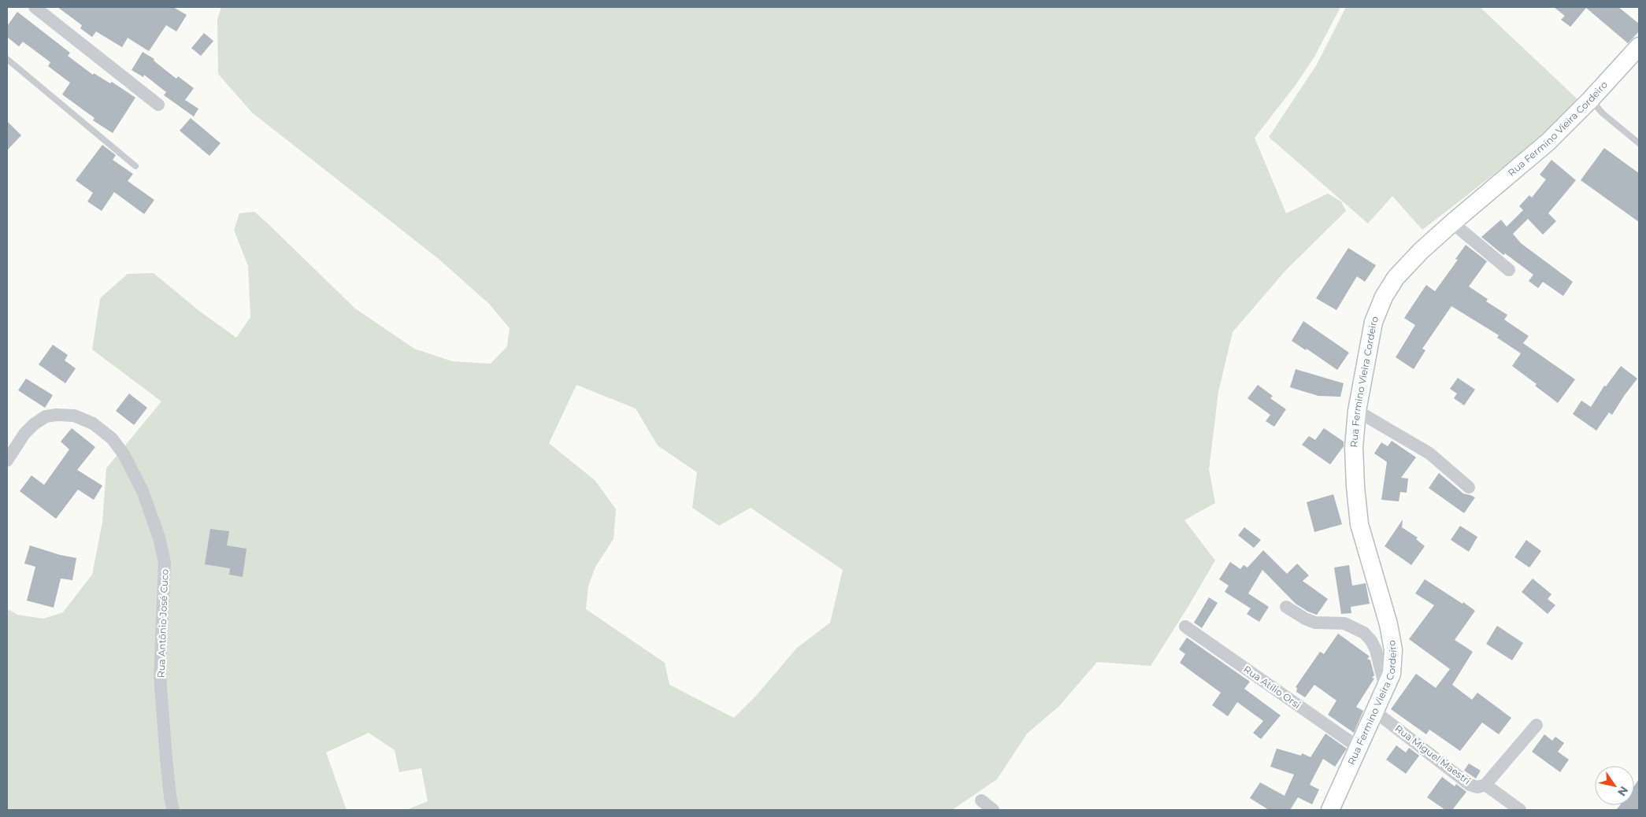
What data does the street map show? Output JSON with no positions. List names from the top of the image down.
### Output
{
  "streets": {
    "street": [
      "Rua Fermino Vieira Cordeiro",
      "Rua Antônio José Cuco",
      "Rua Atílio Orsi",
      "Rua Miguel Maestri"
    ]
  },
  "crossings": [
    ["Rua Fermino Vieira Cordeiro", "Rua Atílio Orsi"],
    ["Rua Fermino Vieira Cordeiro", "Rua Miguel Maestri"]
  ],
  "north": "bottom right"
}
